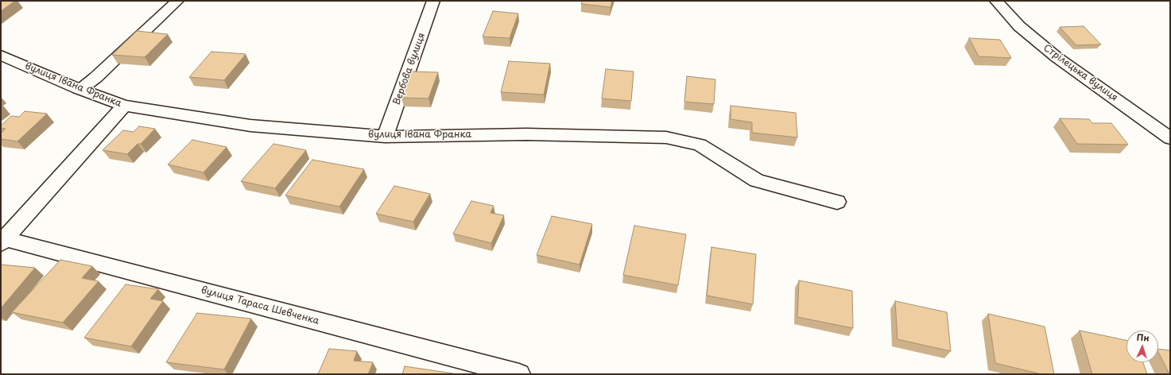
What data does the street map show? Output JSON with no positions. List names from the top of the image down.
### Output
{
  "streets": {
    "street": [
      "Вербова вулиця",
      "Стрілецька вулиця",
      "вулиця Івана Франка",
      "вулиця Тараса Шевченка"
    ]
  },
  "crossings": [
    ["Вербова вулиця", "вулиця Івана Франка"]
  ],
  "north": "top"
}
